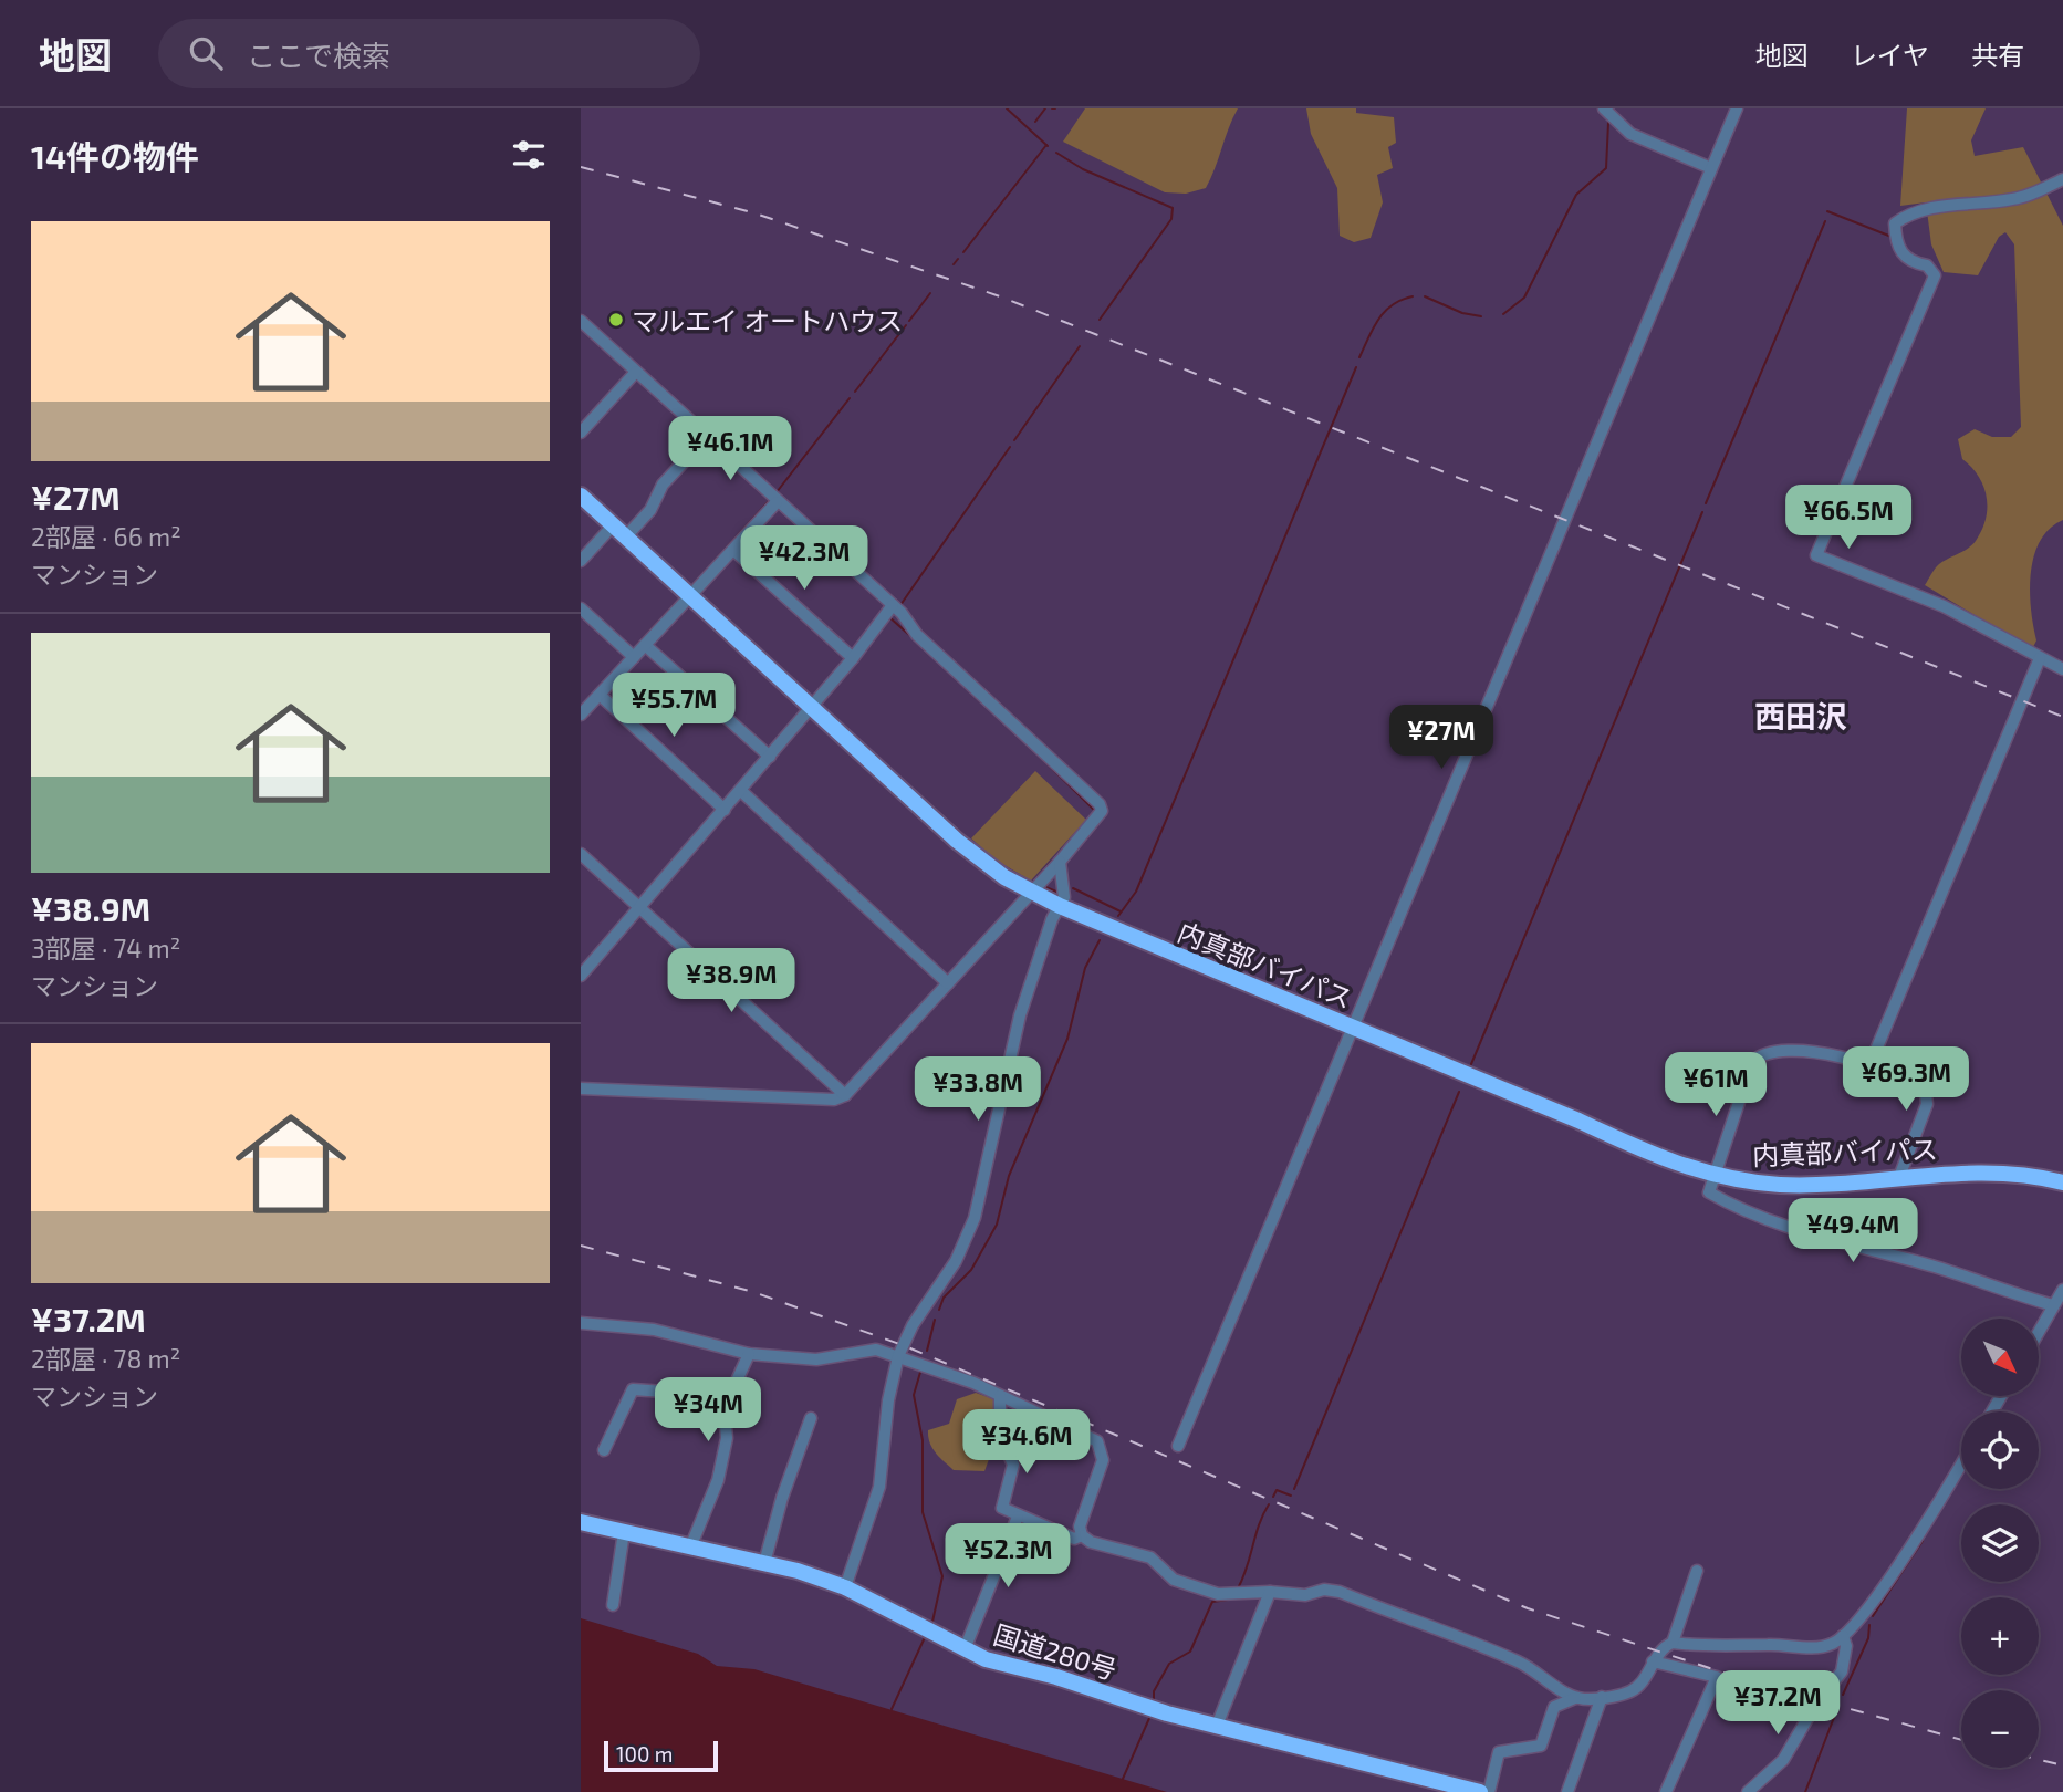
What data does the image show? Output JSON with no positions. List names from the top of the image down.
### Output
{
  "streets": {
    "highway": ["内真部バイパス", "国道280号"]
  },
  "districts": ["西田沢"],
  "places": ["マルエイ オートハウス"],
  "scale_bar": "100 m",
  "north": "bottom right",
  "page": {
    "header": "地図",
    "search": "ここで検索",
    "nav": ["地図", "レイヤ", "共有"],
    "heading": "14件の物件",
    "list": [
      {
        "name": "¥27M",
        "note": "2部屋 · 66 m² · マンション"
      },
      {
        "name": "¥38.9M",
        "note": "3部屋 · 74 m² · マンション"
      },
      {
        "name": "¥37.2M",
        "note": "2部屋 · 78 m² · マンション"
      }
    ],
    "price": [
      "¥46.1M",
      "¥66.5M",
      "¥42.3M",
      "¥55.7M",
      "¥27M",
      "¥38.9M",
      "¥69.3M",
      "¥61M",
      "¥33.8M",
      "¥49.4M",
      "¥34M",
      "¥34.6M",
      "¥52.3M",
      "¥37.2M"
    ],
    "map_buttons": ["+", "−"],
    "scale": "100 m"
  }
}
